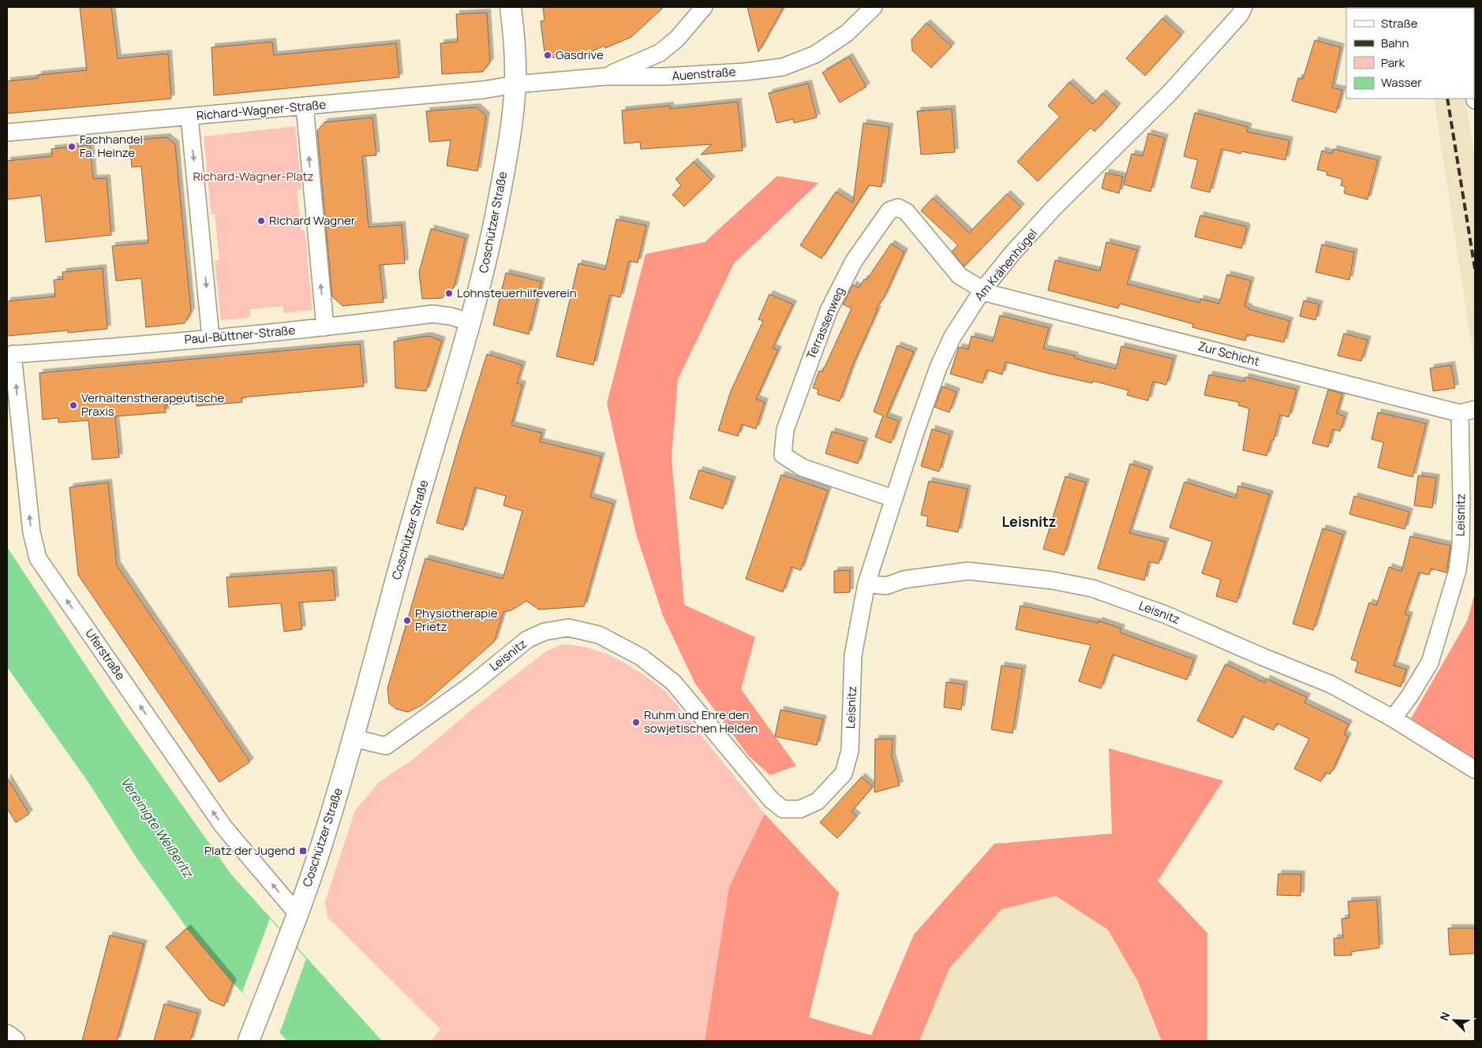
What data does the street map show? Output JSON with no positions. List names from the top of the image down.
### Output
{
  "streets": {
    "street": [
      "Auenstraße",
      "Richard-Wagner-Straße",
      "Coschützer Straße",
      "Am Krähenhügel",
      "Terrassenweg",
      "Paul-Büttner-Straße",
      "Zur Schicht",
      "Leisnitz",
      "Uferstraße"
    ]
  },
  "crossings": [
    ["Auenstraße", "Richard-Wagner-Straße"],
    ["Auenstraße", "Coschützer Straße"],
    ["Richard-Wagner-Straße", "Coschützer Straße"],
    ["Coschützer Straße", "Paul-Büttner-Straße"],
    ["Coschützer Straße", "Leisnitz"],
    ["Coschützer Straße", "Uferstraße"],
    ["Am Krähenhügel", "Terrassenweg"],
    ["Am Krähenhügel", "Zur Schicht"],
    ["Am Krähenhügel", "Leisnitz"],
    ["Terrassenweg", "Zur Schicht"],
    ["Paul-Büttner-Straße", "Uferstraße"],
    ["Zur Schicht", "Leisnitz"]
  ],
  "one_way": ["Uferstraße"],
  "districts": ["Leisnitz"],
  "water": ["Vereinigte Weißeritz"],
  "parks": ["Richard-Wagner-Platz"],
  "places": {
    "other": [
      "Gasdrive",
      "Fachhandel Fa. Heinze",
      "Richard Wagner",
      "Lohnsteuerhilfeverein",
      "Verhaltenstherapeutische Praxis",
      "Physiotherapie Prietz",
      "Ruhm und Ehre den sowjetischen Helden"
    ],
    "transit": ["Platz der Jugend"]
  },
  "legend": [
    "Straße",
    "Bahn",
    "Park",
    "Wasser"
  ],
  "north": "top left"
}
